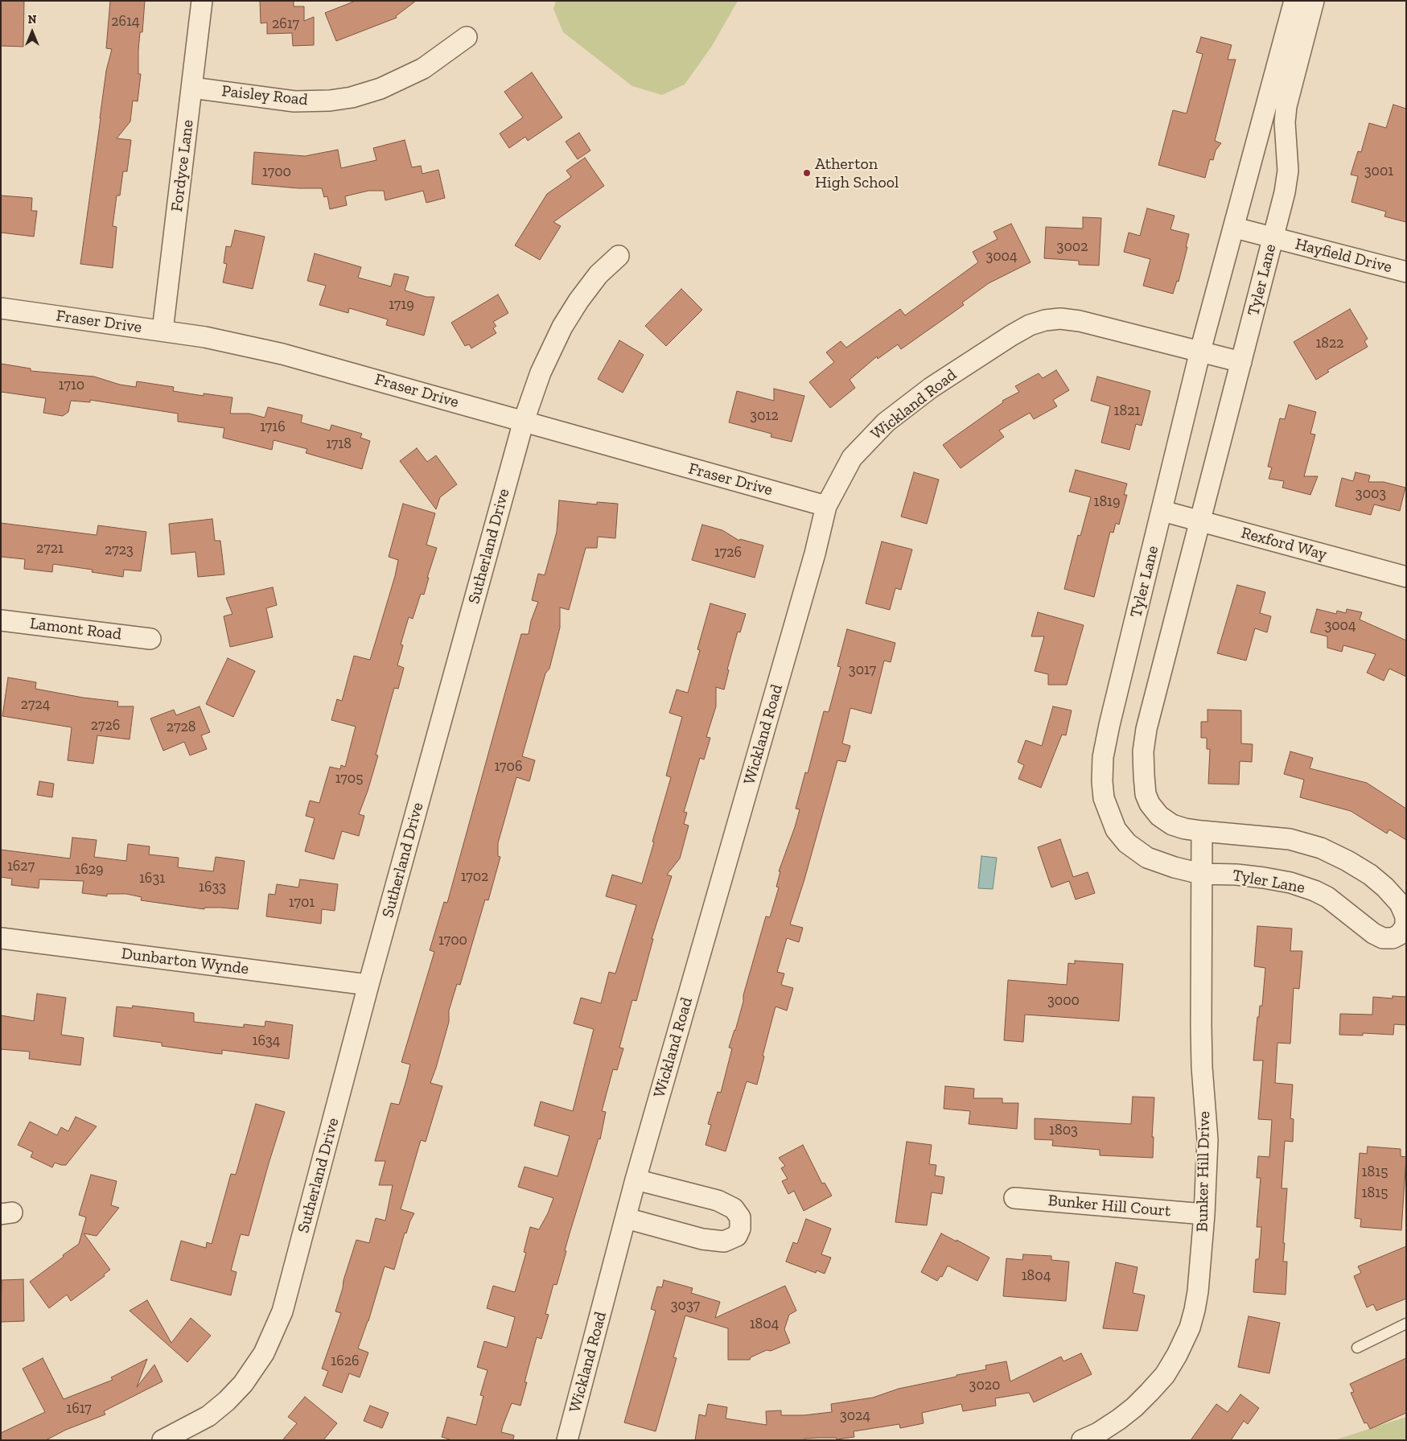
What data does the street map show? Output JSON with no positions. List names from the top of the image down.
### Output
{
  "streets": {
    "street": [
      "Paisley Road",
      "Fordyce Lane",
      "Hayfield Drive",
      "Tyler Lane",
      "Fraser Drive",
      "Wickland Road",
      "Rexford Way",
      "Sutherland Drive",
      "Lamont Road",
      "Dunbarton Wynde",
      "Bunker Hill Drive",
      "Bunker Hill Court"
    ]
  },
  "crossings": [
    ["Paisley Road", "Fordyce Lane"],
    ["Fordyce Lane", "Fraser Drive"],
    ["Hayfield Drive", "Tyler Lane"],
    ["Tyler Lane", "Wickland Road"],
    ["Tyler Lane", "Rexford Way"],
    ["Tyler Lane", "Bunker Hill Drive"],
    ["Fraser Drive", "Wickland Road"],
    ["Fraser Drive", "Sutherland Drive"],
    ["Sutherland Drive", "Dunbarton Wynde"],
    ["Bunker Hill Drive", "Bunker Hill Court"]
  ],
  "places": ["Atherton High School"],
  "house_numbers": [
    "2614",
    "2617",
    "3001",
    "1700",
    "3002",
    "3004",
    "1719",
    "1822",
    "1710",
    "1821",
    "3012",
    "1716",
    "1718",
    "3003",
    "1819",
    "2721",
    "2723",
    "1726",
    "3004",
    "3017",
    "2724",
    "2726",
    "2728",
    "1706",
    "1705",
    "1627",
    "1629",
    "1702",
    "1631",
    "1633",
    "1701",
    "1700",
    "3000",
    "1634",
    "1803",
    "1815",
    "1815",
    "1804",
    "3037",
    "1804",
    "1626",
    "3020",
    "1617",
    "3024"
  ],
  "north": "top"
}
